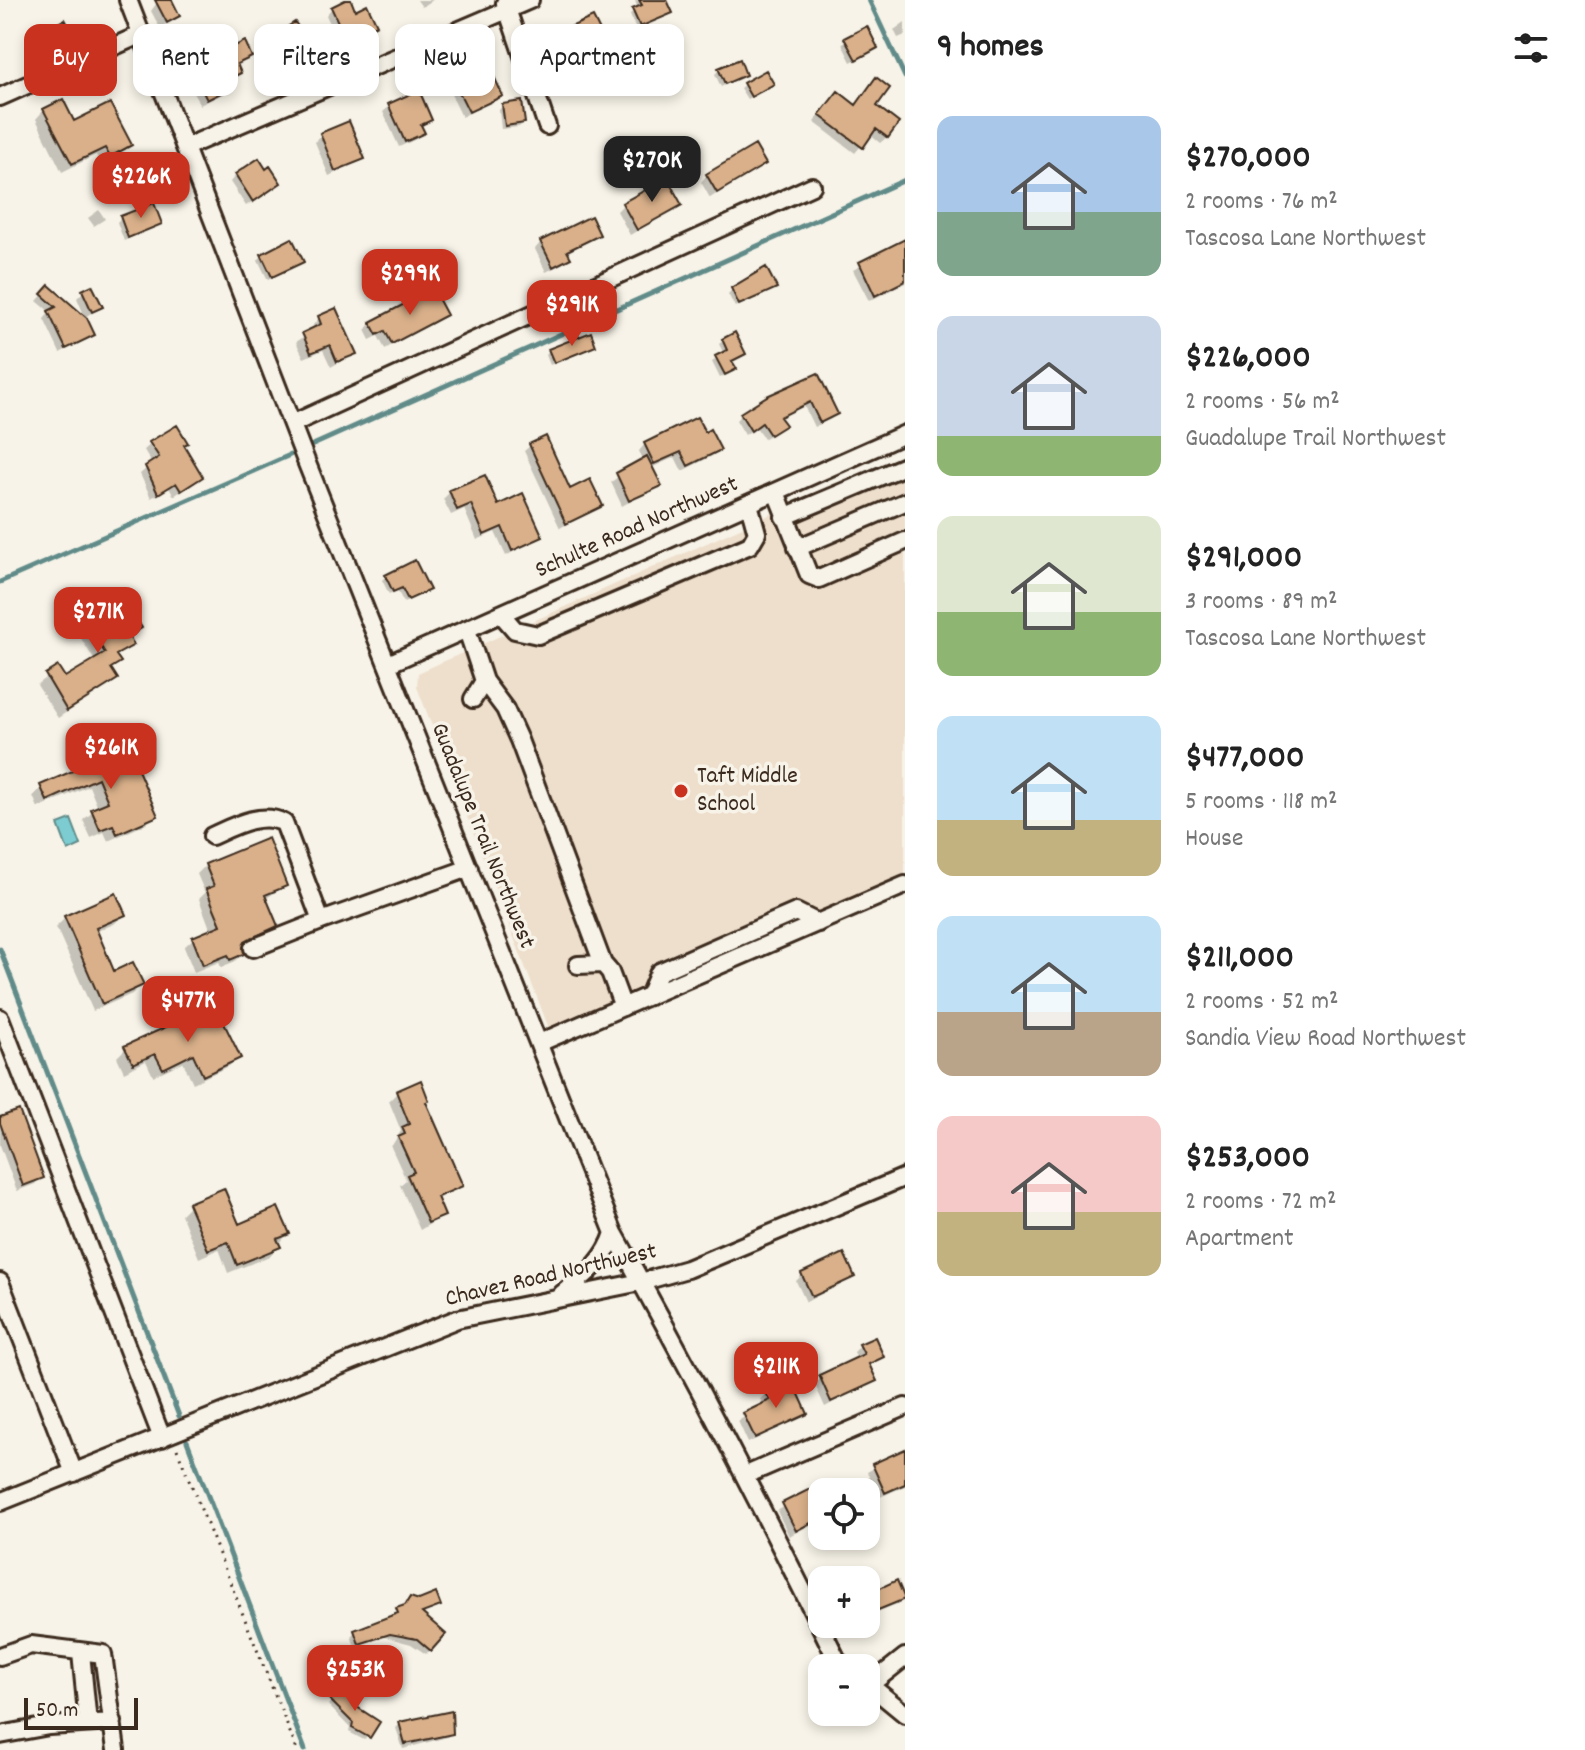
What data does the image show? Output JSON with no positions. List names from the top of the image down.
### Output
{
  "streets": {
    "street": ["Schulte Road Northwest", "Guadalupe Trail Northwest", "Chavez Road Northwest"]
  },
  "crossings": [
    ["Schulte Road Northwest", "Guadalupe Trail Northwest"],
    ["Guadalupe Trail Northwest", "Chavez Road Northwest"]
  ],
  "places": ["Taft Middle School"],
  "scale_bar": "50 m",
  "page": {
    "heading": "9 homes",
    "chip": [
      "Buy",
      "Rent",
      "Filters",
      "New",
      "Apartment"
    ],
    "list": [
      {
        "name": "$270,000",
        "note": "2 rooms · 76 m² · Tascosa Lane Northwest"
      },
      {
        "name": "$226,000",
        "note": "2 rooms · 56 m² · Guadalupe Trail Northwest"
      },
      {
        "name": "$291,000",
        "note": "3 rooms · 89 m² · Tascosa Lane Northwest"
      },
      {
        "name": "$477,000",
        "note": "5 rooms · 118 m² · House"
      },
      {
        "name": "$211,000",
        "note": "2 rooms · 52 m² · Sandia View Road Northwest"
      },
      {
        "name": "$253,000",
        "note": "2 rooms · 72 m² · Apartment"
      }
    ],
    "price": [
      "$270K",
      "$226K",
      "$299K",
      "$291K",
      "$271K",
      "$261K",
      "$477K",
      "$211K",
      "$253K"
    ],
    "map_buttons": ["+", "−"],
    "scale": "50 m"
  }
}
